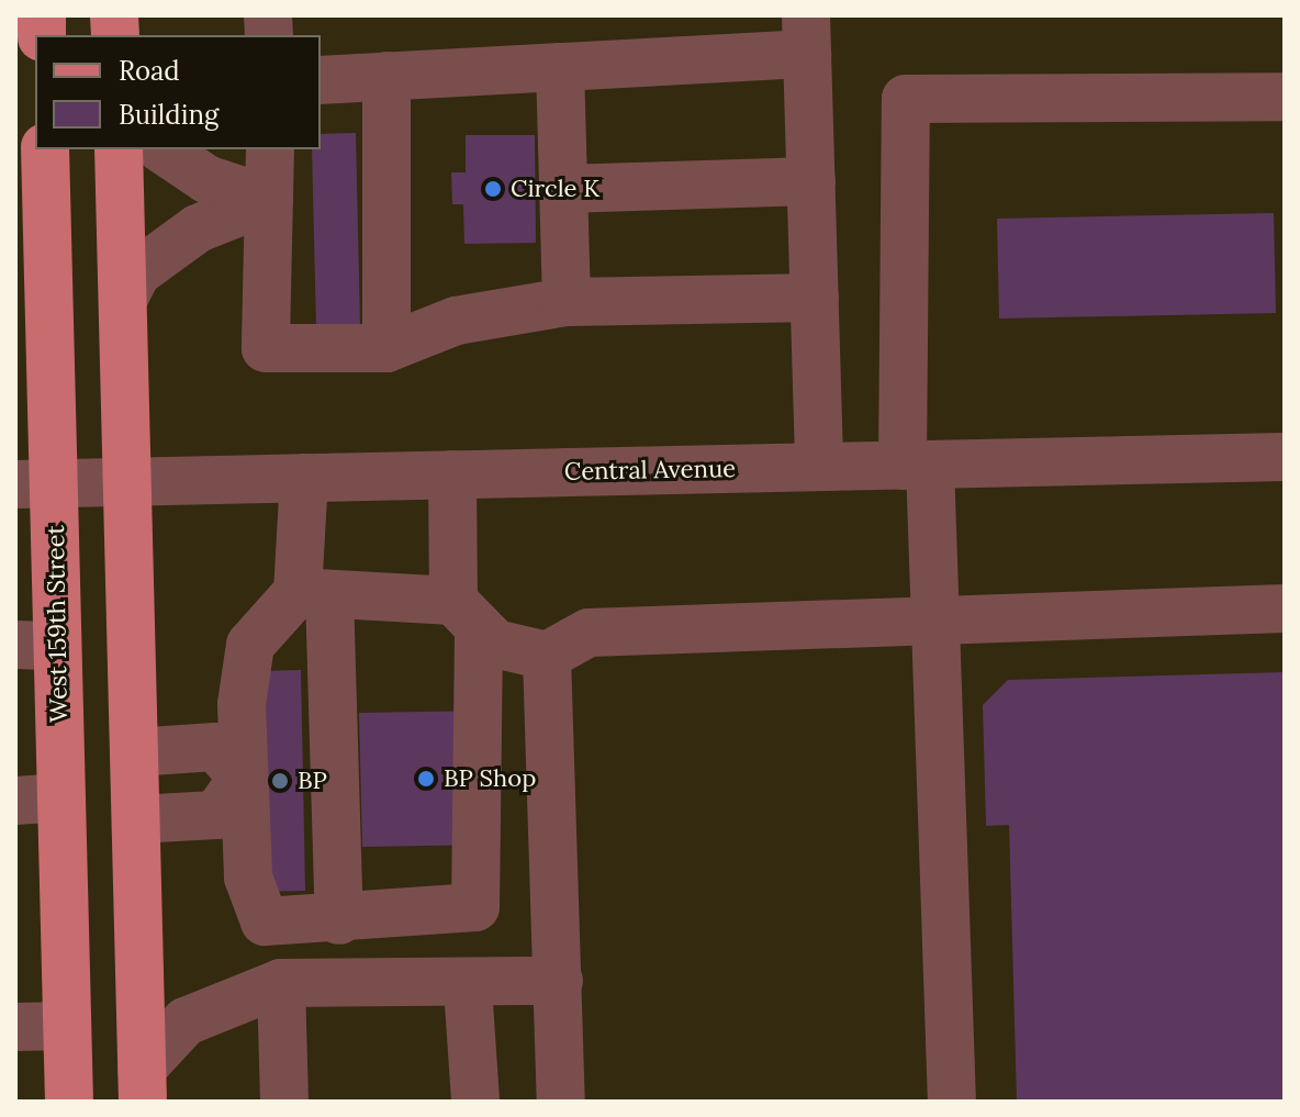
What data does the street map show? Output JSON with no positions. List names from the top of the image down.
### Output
{
  "streets": {
    "main road": ["West 159th Street"],
    "street": ["Central Avenue"]
  },
  "crossings": [
    ["Central Avenue", "West 159th Street"]
  ],
  "places": ["Circle K", "BP Shop", "BP"],
  "legend": ["Road", "Building"]
}
